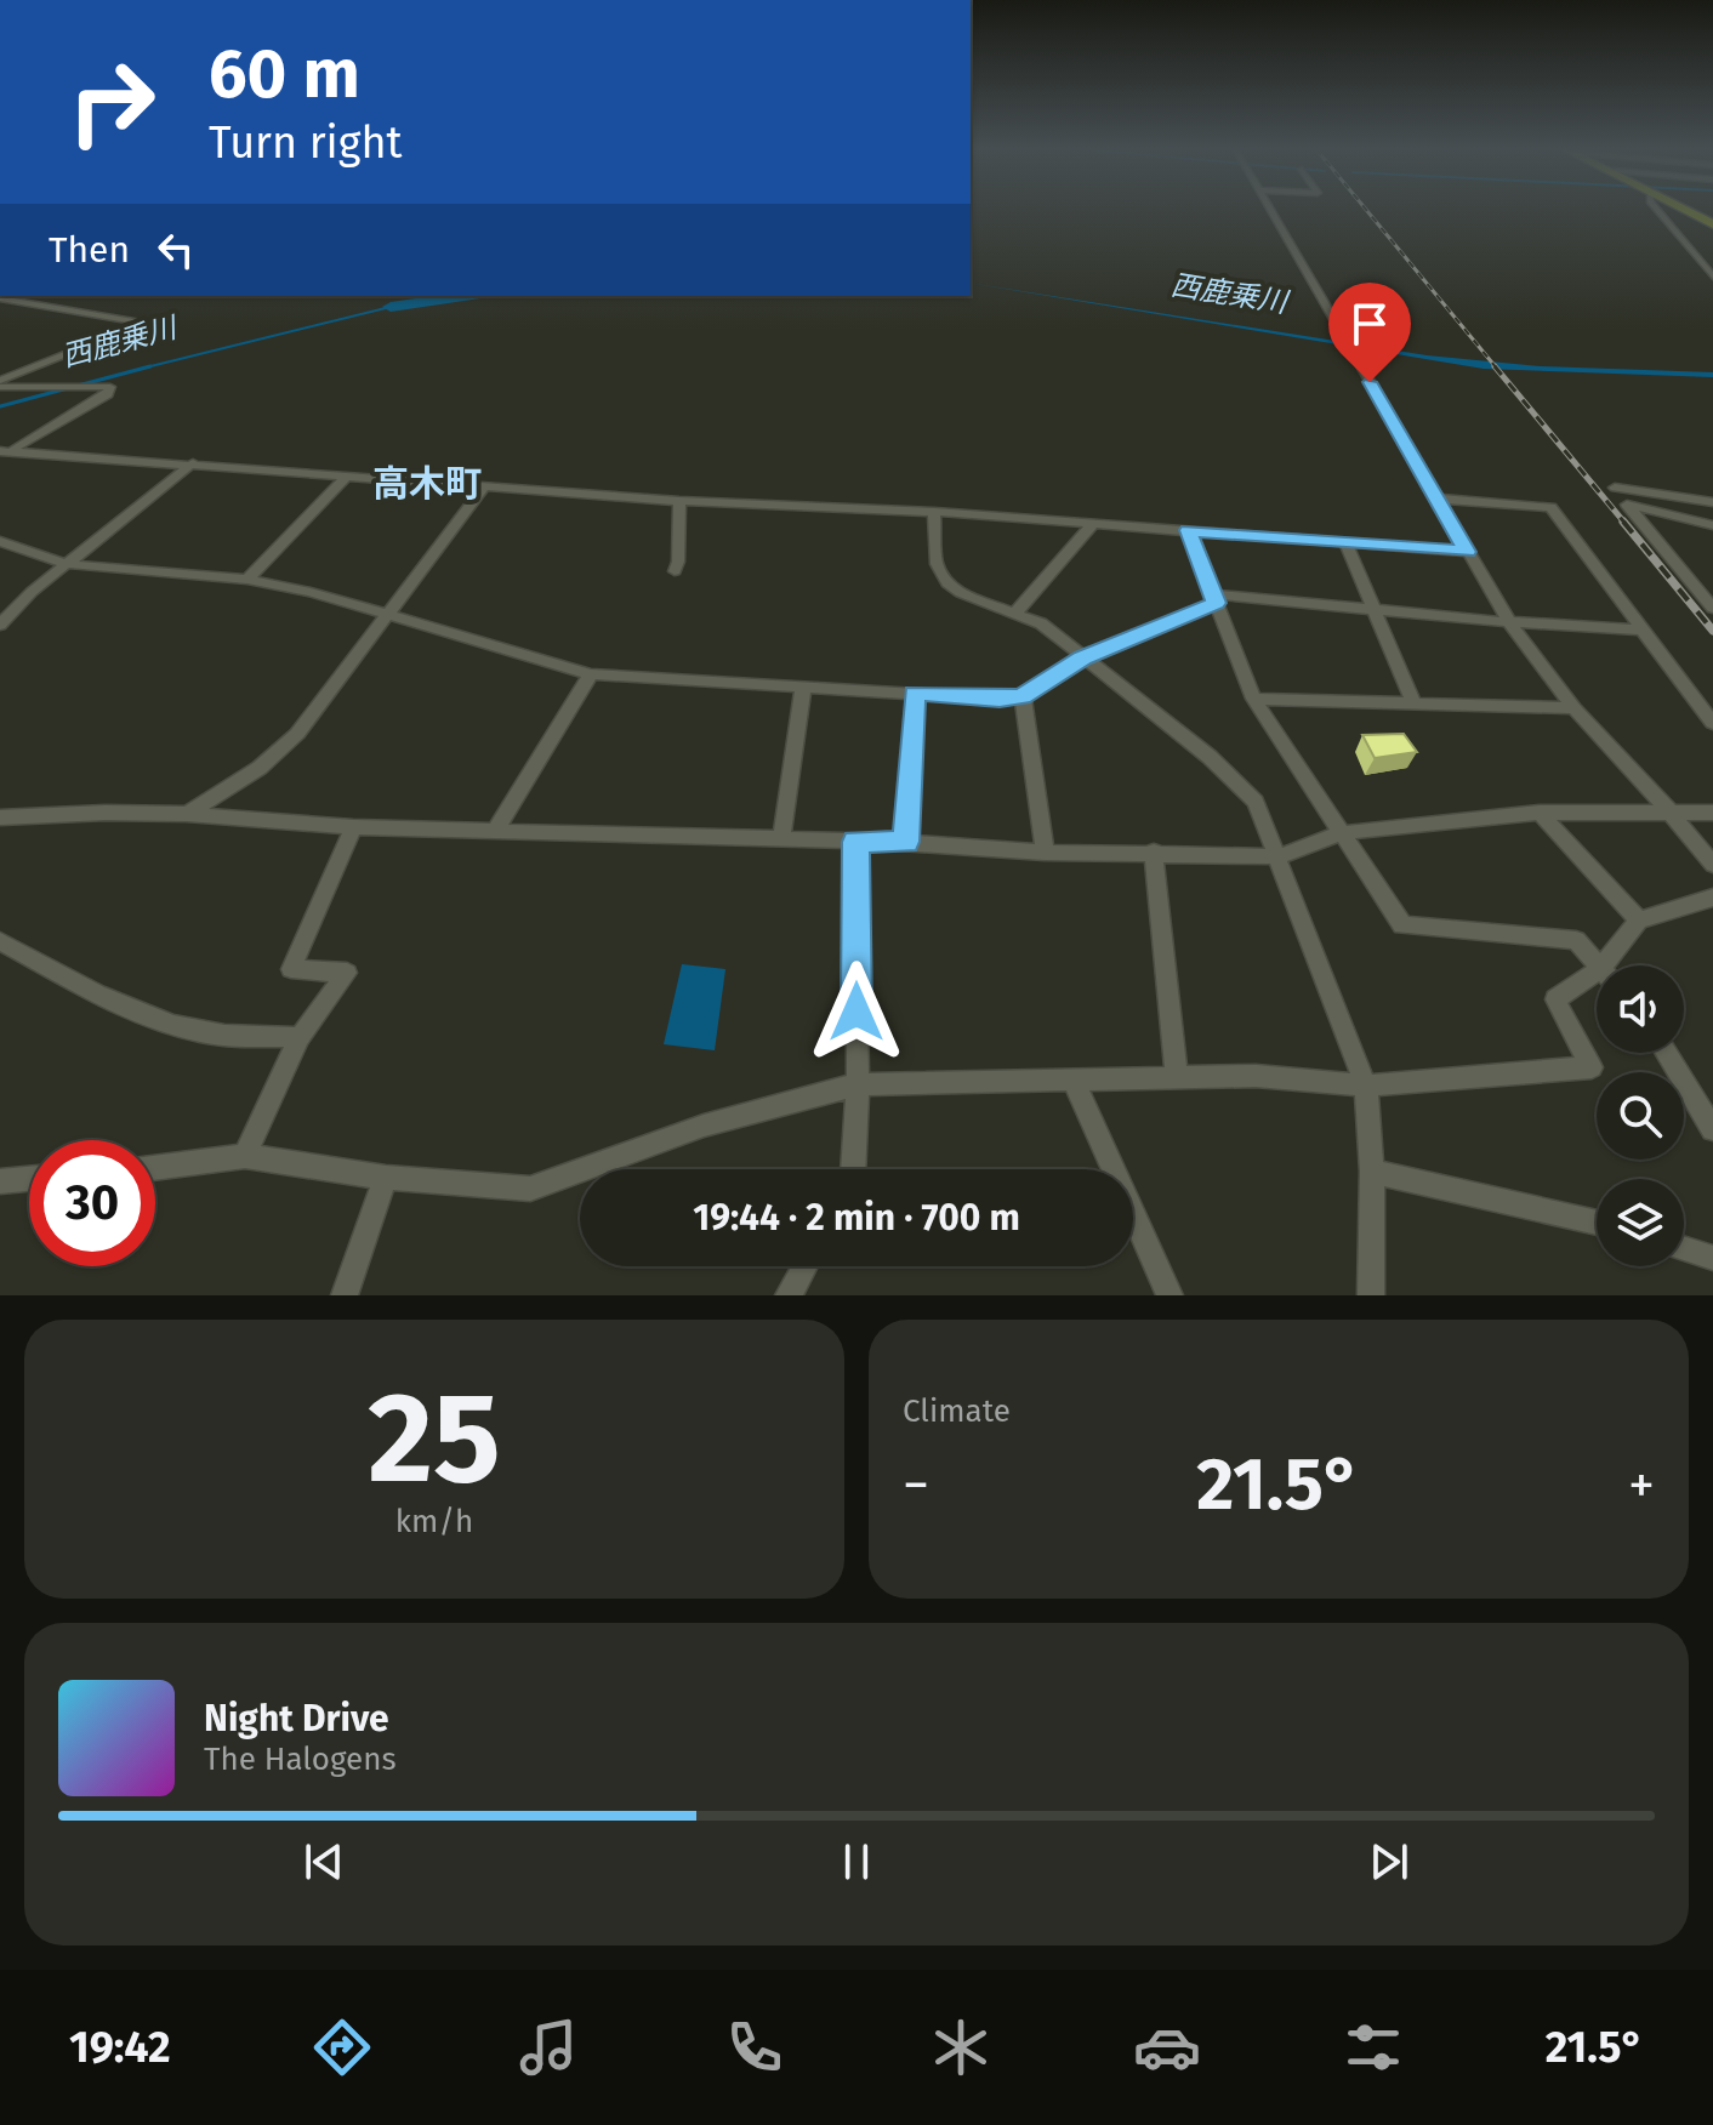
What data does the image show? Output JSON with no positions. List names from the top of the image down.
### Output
{
  "districts": ["高木町"],
  "water": ["西鹿乗川"],
  "page": {
    "turn": ["60 m", "Turn right"],
    "then": "Then",
    "limit": "30",
    "trip": "19:44 · 2 min · 700 m",
    "tile": [
      ["25", "km/h"],
      "Climate"
    ],
    "heat": ["−", "21.5°", "+"],
    "song": ["Night Drive", "The Halogens"],
    "tabs": ["19:42", "21.5°"]
  }
}
